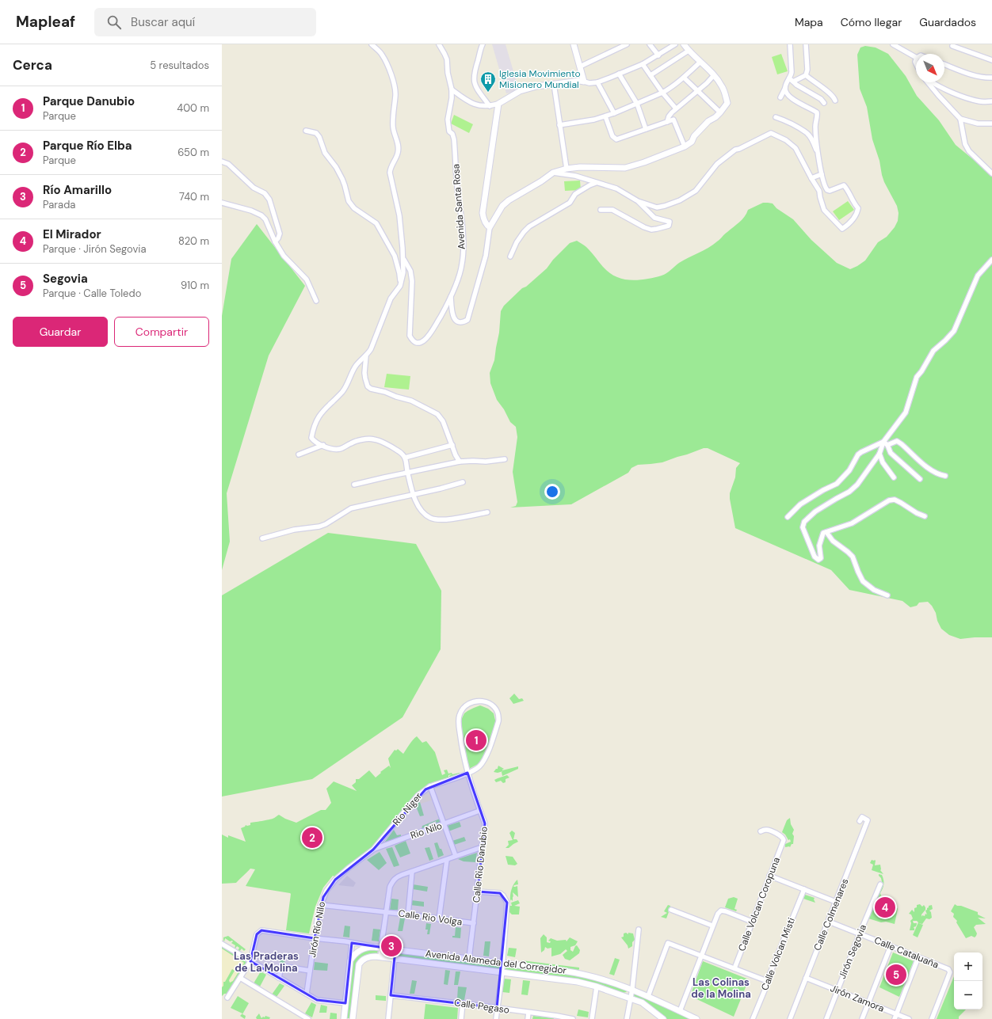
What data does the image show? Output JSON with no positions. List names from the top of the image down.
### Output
{
  "streets": {
    "main road": ["Avenida Alameda del Corregidor"],
    "street": [
      "Avenida Santa Rosa",
      "Rio Niger",
      "Rio Nilo",
      "Calle Rio Danubio",
      "Calle Volcan Coropuna",
      "Calle Colmenares",
      "Calle Rio Volga",
      "Jirón Río Nilo",
      "Jirón Segovia",
      "Calle Cataluaña",
      "Calle Volcan Misti",
      "Jirón Zamora",
      "Calle Pegaso"
    ]
  },
  "crossings": [
    ["Rio Niger", "Rio Nilo"],
    ["Rio Niger", "Calle Rio Danubio"],
    ["Rio Niger", "Jirón Río Nilo"],
    ["Rio Nilo", "Calle Rio Danubio"],
    ["Rio Nilo", "Jirón Río Nilo"],
    ["Calle Rio Danubio", "Calle Rio Volga"],
    ["Calle Rio Danubio", "Avenida Alameda del Corregidor"],
    ["Calle Colmenares", "Calle Cataluaña"],
    ["Calle Colmenares", "Jirón Zamora"],
    ["Calle Rio Volga", "Jirón Río Nilo"],
    ["Jirón Segovia", "Calle Cataluaña"],
    ["Jirón Segovia", "Jirón Zamora"]
  ],
  "districts": ["Las Praderas de La Molina", "Las Colinas de la Molina"],
  "places": {
    "building": ["Iglesia Movimiento Misionero Mundial"]
  },
  "north": "bottom right",
  "page": {
    "header": "Mapleaf",
    "search": "Buscar aquí",
    "nav": ["Mapa", "Cómo llegar", "Guardados"],
    "heading": ["Cerca", "5 resultados"],
    "list": [
      {
        "mark": "1",
        "name": "Parque Danubio",
        "note": "Parque",
        "value": "400 m"
      },
      {
        "mark": "2",
        "name": "Parque Río Elba",
        "note": "Parque",
        "value": "650 m"
      },
      {
        "mark": "3",
        "name": "Río Amarillo",
        "note": "Parada",
        "value": "740 m"
      },
      {
        "mark": "4",
        "name": "El Mirador",
        "note": "Parque · Jirón Segovia",
        "value": "820 m"
      },
      {
        "mark": "5",
        "name": "Segovia",
        "note": "Parque · Calle Toledo",
        "value": "910 m"
      }
    ],
    "buttons": ["Guardar", "Compartir"],
    "pins": [
      "1",
      "2",
      "4",
      "3",
      "5"
    ],
    "map_buttons": ["+", "−"]
  }
}
